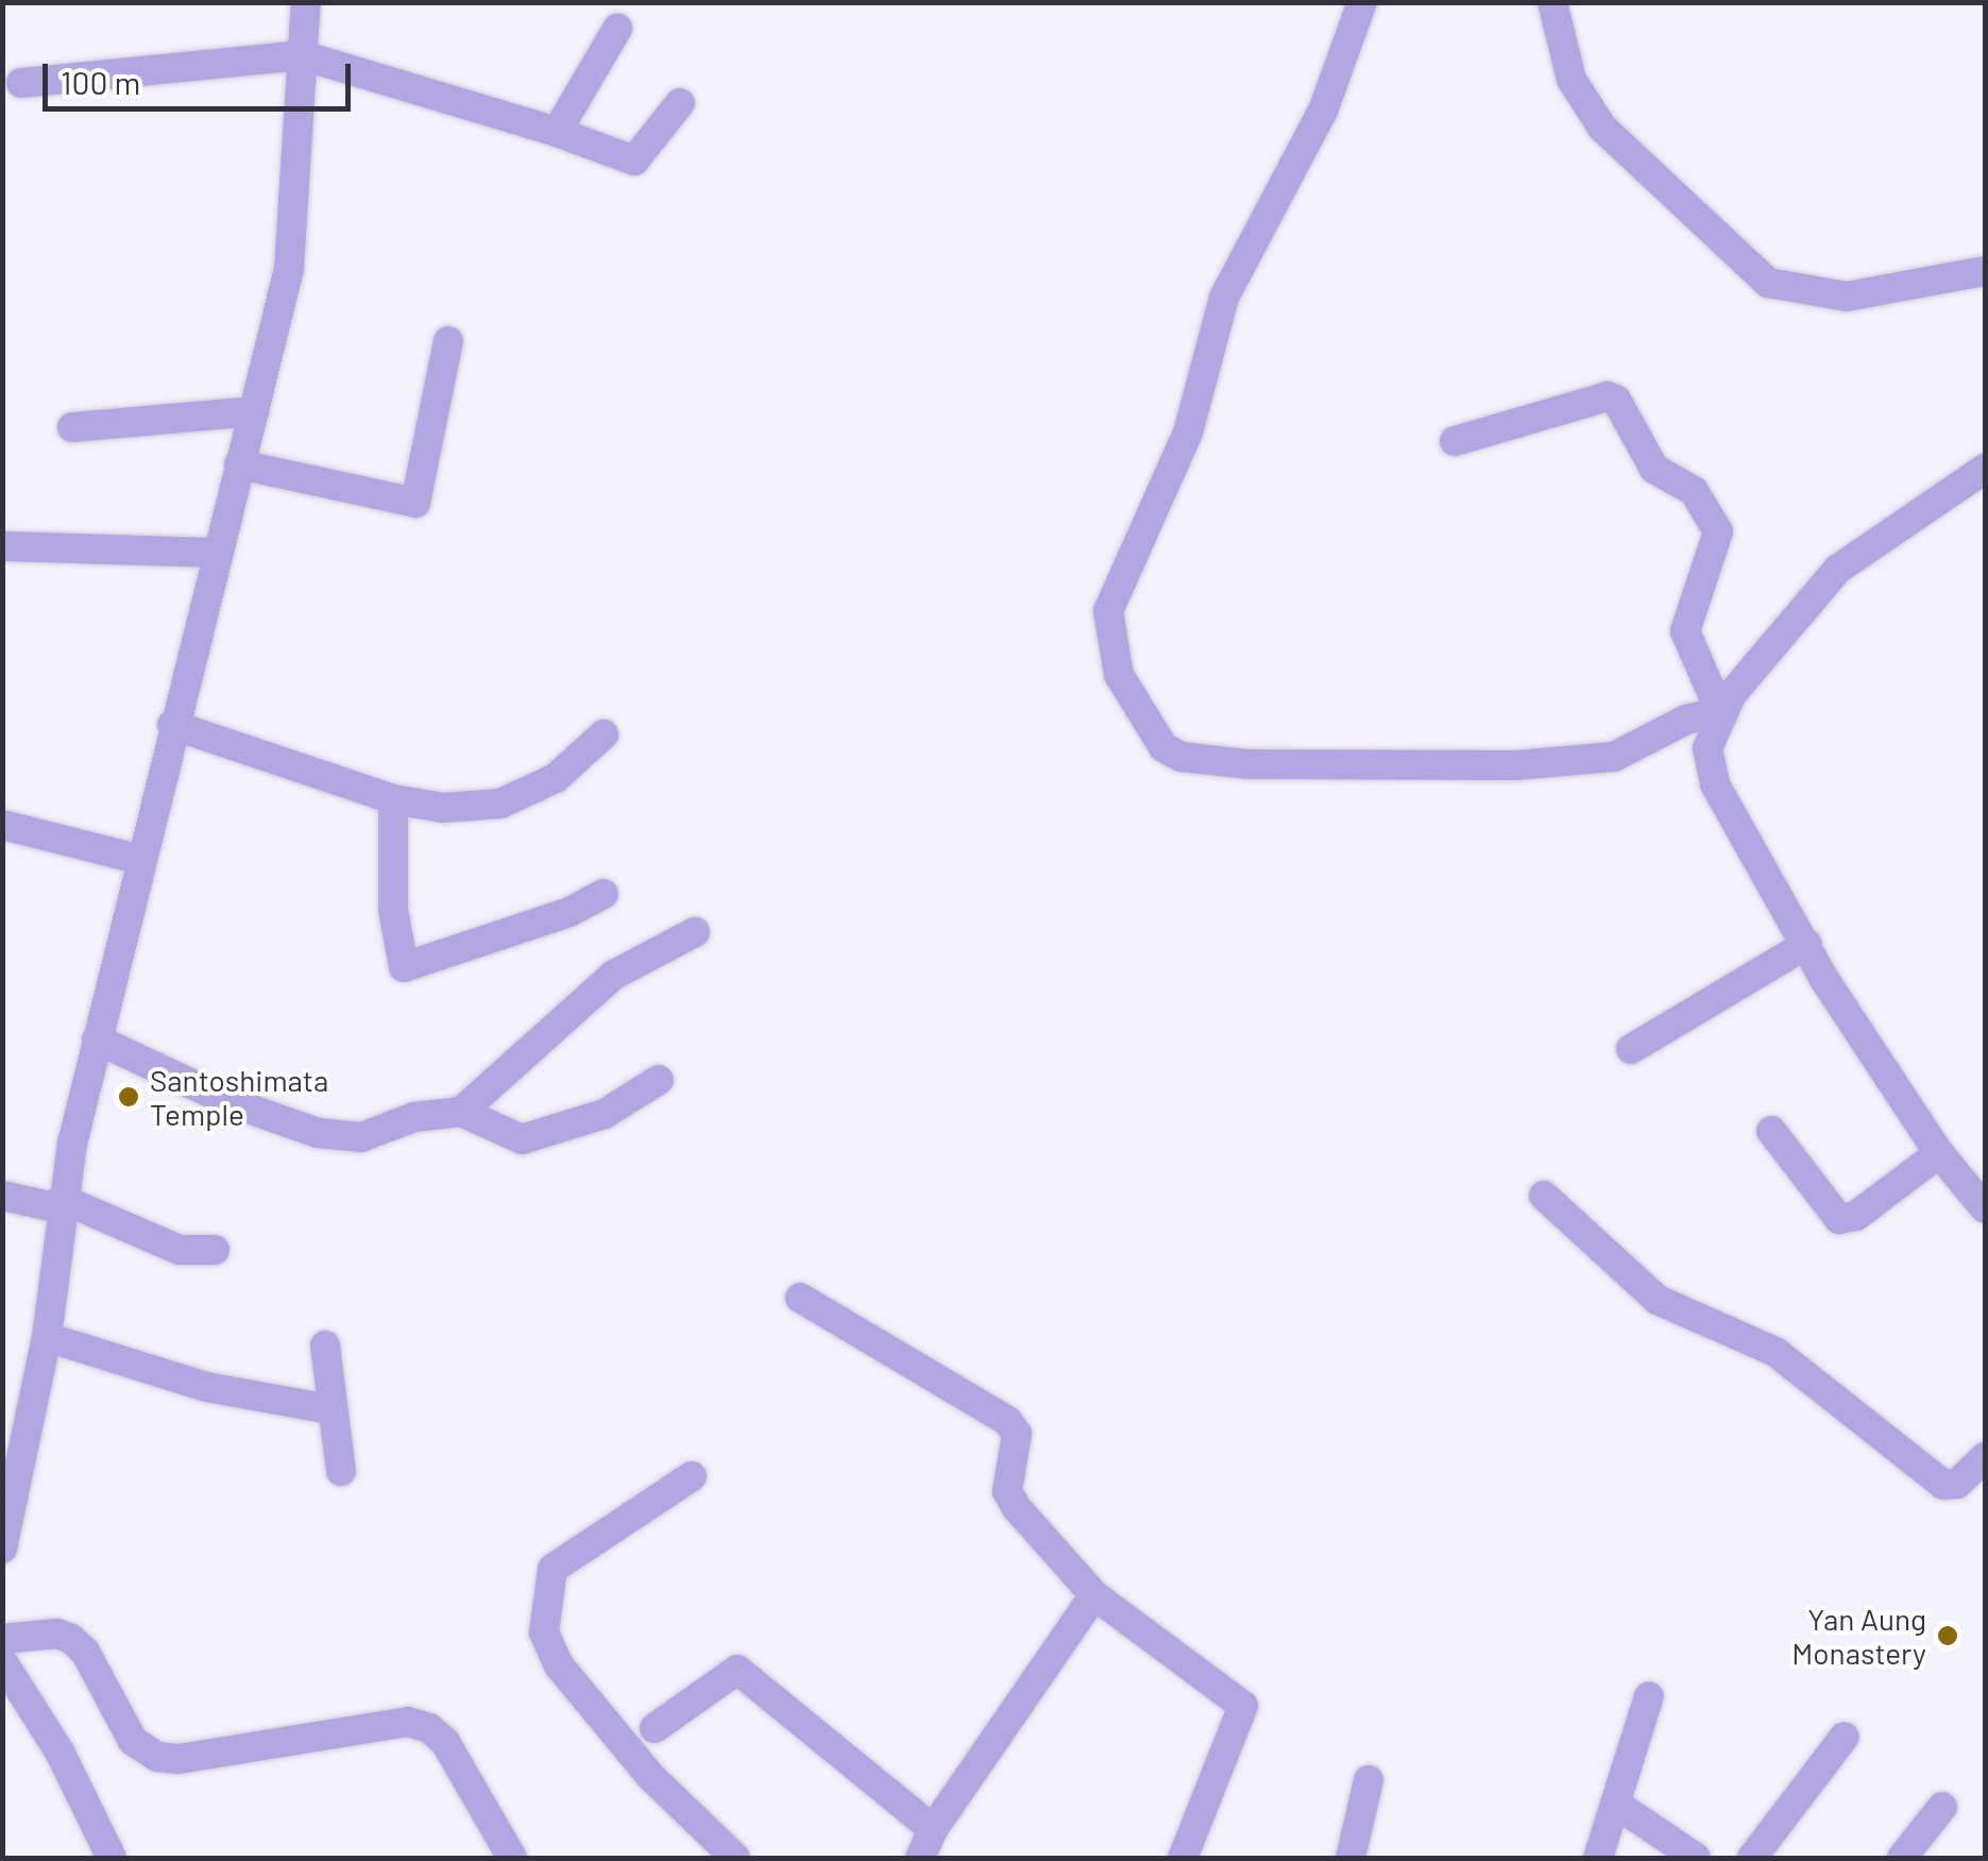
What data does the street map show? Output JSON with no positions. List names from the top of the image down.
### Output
{
  "places": ["Santoshimata Temple", "Yan Aung Monastery"],
  "scale_bar": "100 m"
}
